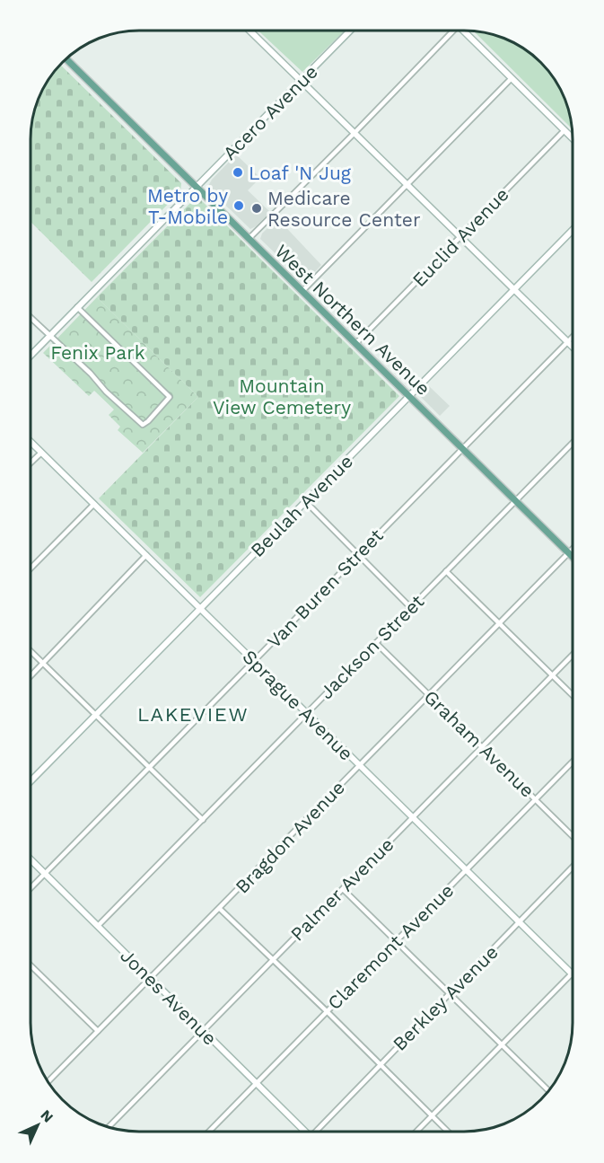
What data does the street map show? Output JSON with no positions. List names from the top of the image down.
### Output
{
  "streets": {
    "main road": ["West Northern Avenue"],
    "street": [
      "Acero Avenue",
      "Euclid Avenue",
      "Beulah Avenue",
      "Van Buren Street",
      "Jackson Street",
      "Sprague Avenue",
      "Graham Avenue",
      "Bragdon Avenue",
      "Palmer Avenue",
      "Claremont Avenue",
      "Jones Avenue",
      "Berkley Avenue"
    ]
  },
  "crossings": [
    ["Acero Avenue", "West Northern Avenue"],
    ["Euclid Avenue", "West Northern Avenue"],
    ["West Northern Avenue", "Beulah Avenue"],
    ["West Northern Avenue", "Van Buren Street"],
    ["West Northern Avenue", "Jackson Street"],
    ["West Northern Avenue", "Bragdon Avenue"],
    ["Beulah Avenue", "Sprague Avenue"],
    ["Van Buren Street", "Sprague Avenue"],
    ["Van Buren Street", "Jones Avenue"],
    ["Jackson Street", "Sprague Avenue"],
    ["Jackson Street", "Graham Avenue"],
    ["Jackson Street", "Jones Avenue"],
    ["Sprague Avenue", "Bragdon Avenue"],
    ["Sprague Avenue", "Palmer Avenue"],
    ["Sprague Avenue", "Claremont Avenue"],
    ["Sprague Avenue", "Berkley Avenue"],
    ["Graham Avenue", "Bragdon Avenue"],
    ["Graham Avenue", "Palmer Avenue"],
    ["Graham Avenue", "Claremont Avenue"],
    ["Bragdon Avenue", "Jones Avenue"],
    ["Palmer Avenue", "Jones Avenue"],
    ["Claremont Avenue", "Jones Avenue"]
  ],
  "districts": ["LAKEVIEW"],
  "parks": ["Fenix Park", "Mountain View Cemetery"],
  "places": ["Loaf 'N Jug", "Metro by T-Mobile", "Medicare Resource Center"],
  "north": "top right"
}
